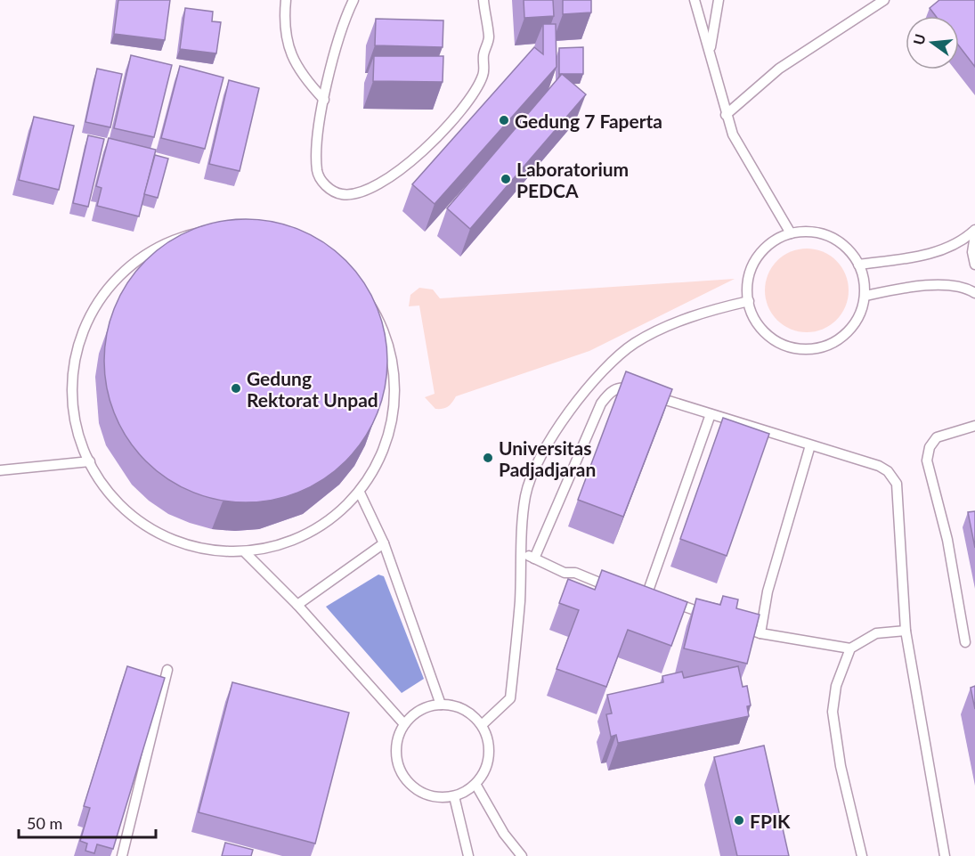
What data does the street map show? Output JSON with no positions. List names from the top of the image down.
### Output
{
  "places": [
    "Gedung 7 Faperta",
    "Laboratorium PEDCA",
    "Gedung Rektorat Unpad",
    "Universitas Padjadjaran",
    "FPIK"
  ],
  "scale_bar": "50 m",
  "north": "left"
}
